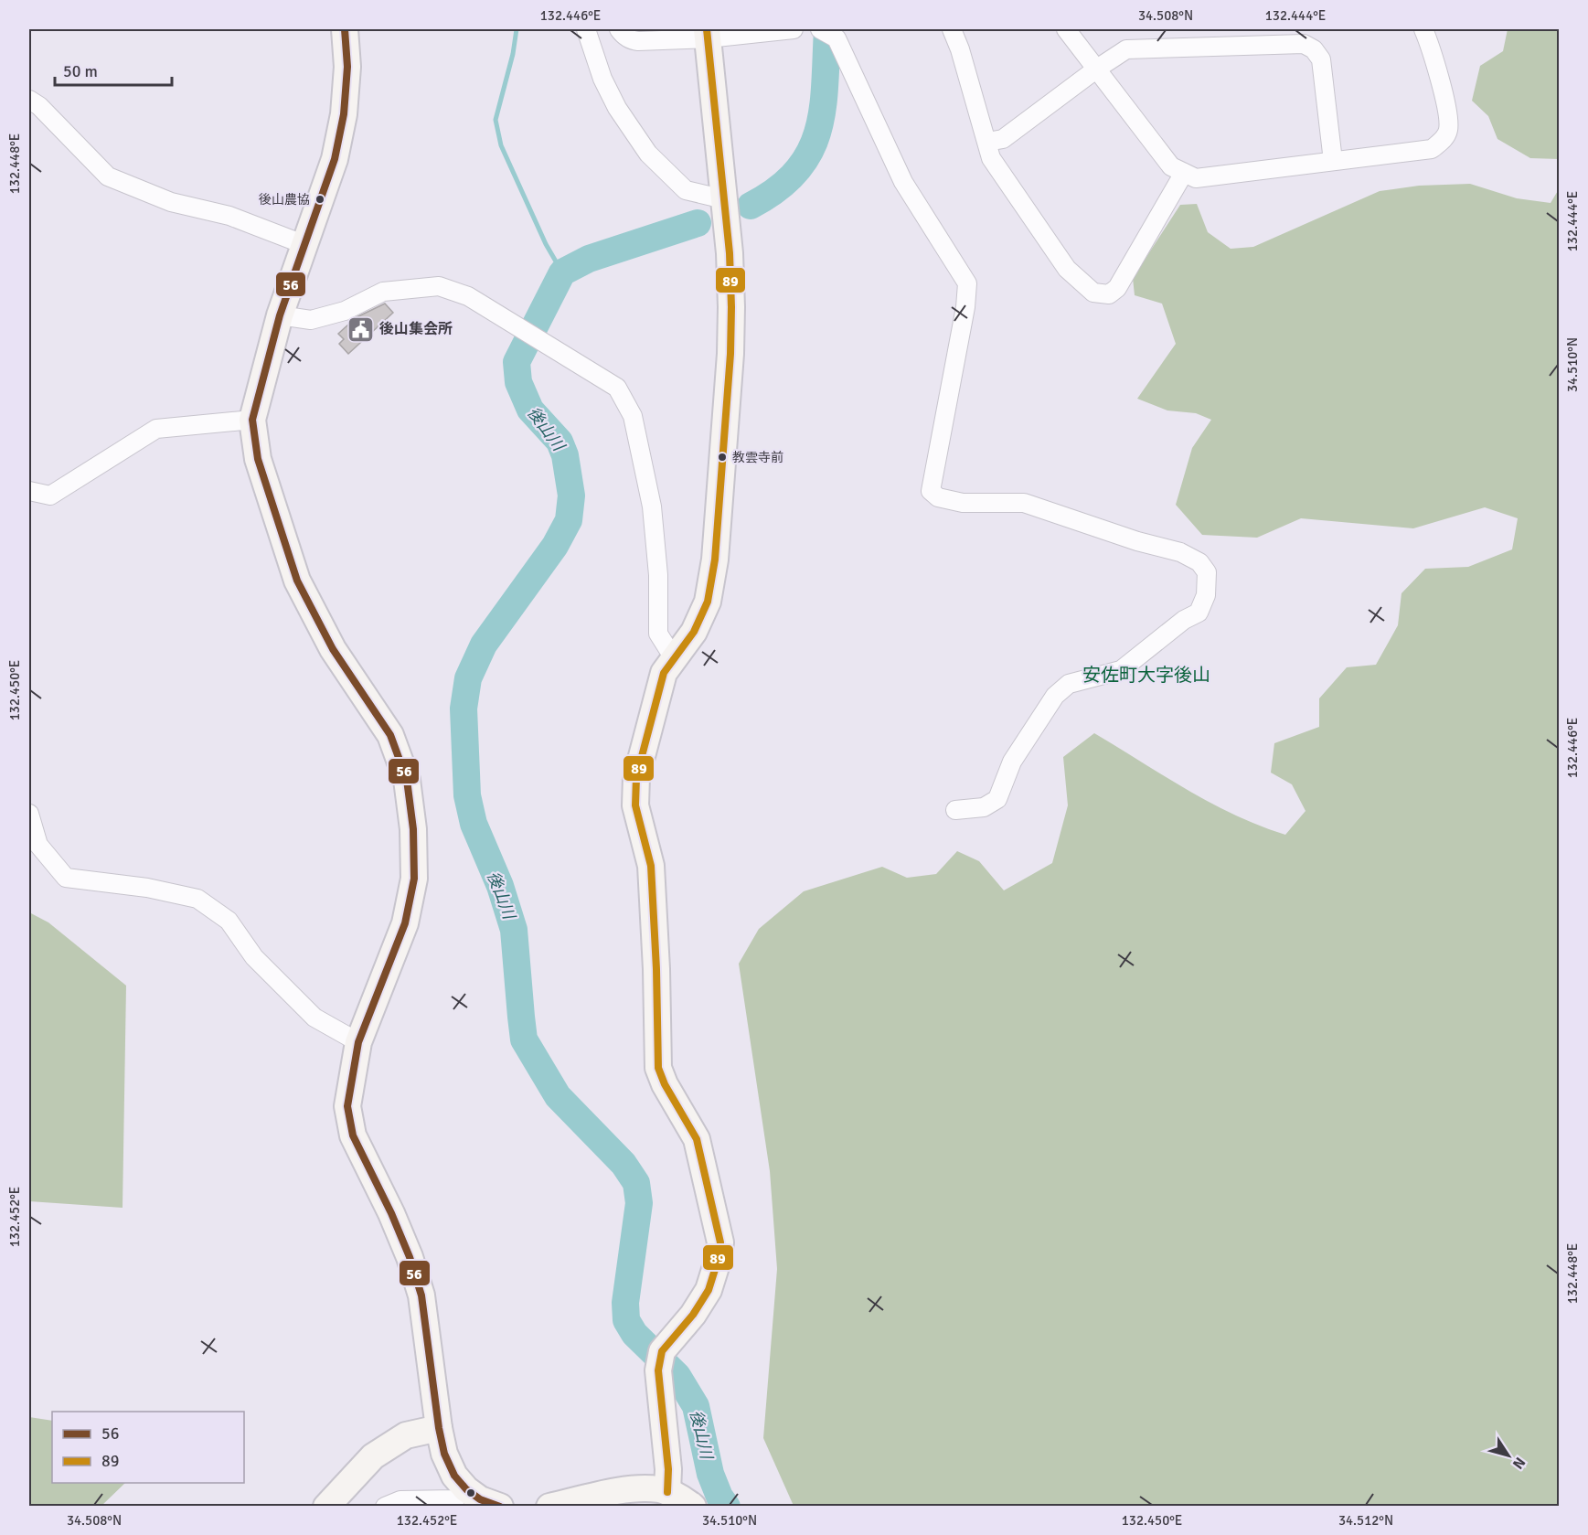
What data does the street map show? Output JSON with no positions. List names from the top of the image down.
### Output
{
  "districts": ["安佐町大字後山"],
  "water": ["後山川"],
  "places": {
    "other": ["後山農協", "教雲寺前"],
    "public building": ["後山集会所"]
  },
  "lines": ["transit line 56", "transit line 89"],
  "legend": ["56", "89"],
  "scale_bar": "50 m",
  "north": "bottom right",
  "coordinates": [
    "132.446°E",
    "34.508°N",
    "132.444°E",
    "132.448°E",
    "34.510°N",
    "132.450°E",
    "132.452°E",
    "34.512°N"
  ]
}
